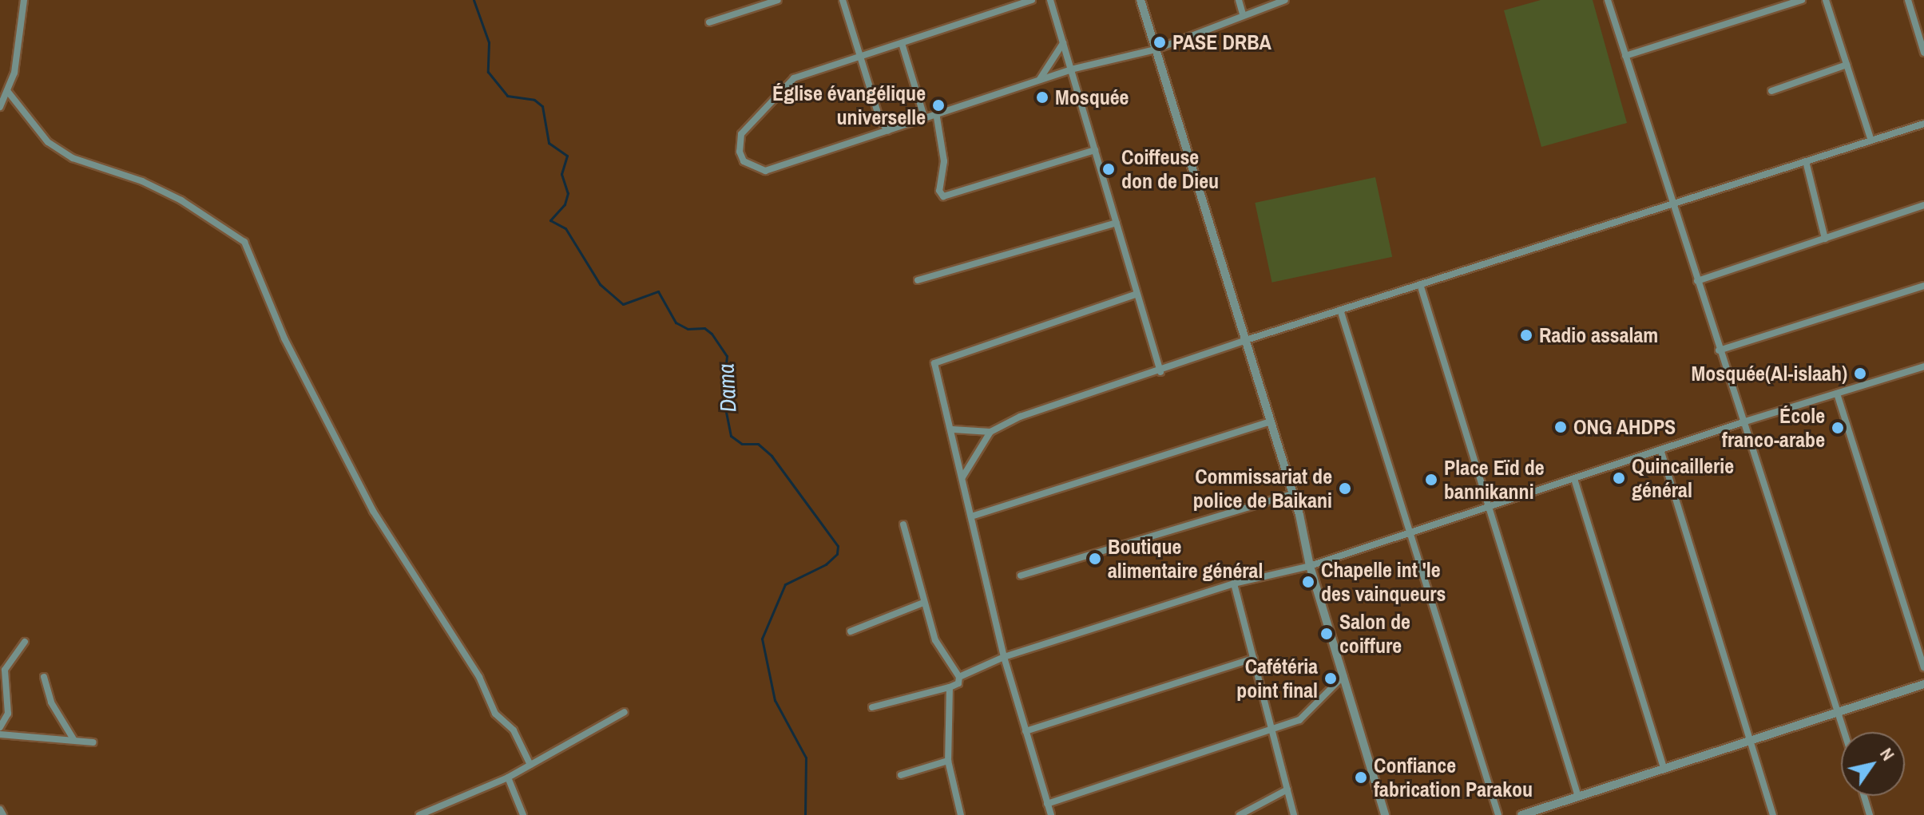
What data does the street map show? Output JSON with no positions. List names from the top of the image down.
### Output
{
  "water": ["Dama"],
  "places": [
    "PASE DRBA",
    "Mosquée",
    "Église évangélique universelle",
    "Coiffeuse don de Dieu",
    "Radio assalam",
    "Mosquée(Al-islaah)",
    "ONG AHDPS",
    "École franco-arabe",
    "Quincaillerie général",
    "Place Eïd de bannikanni",
    "Commissariat de police de Baikani",
    "Boutique alimentaire général",
    "Chapelle int 'le des vainqueurs",
    "Salon de coiffure",
    "Cafétéria point final",
    "Confiance fabrication Parakou"
  ],
  "north": "top right"
}
